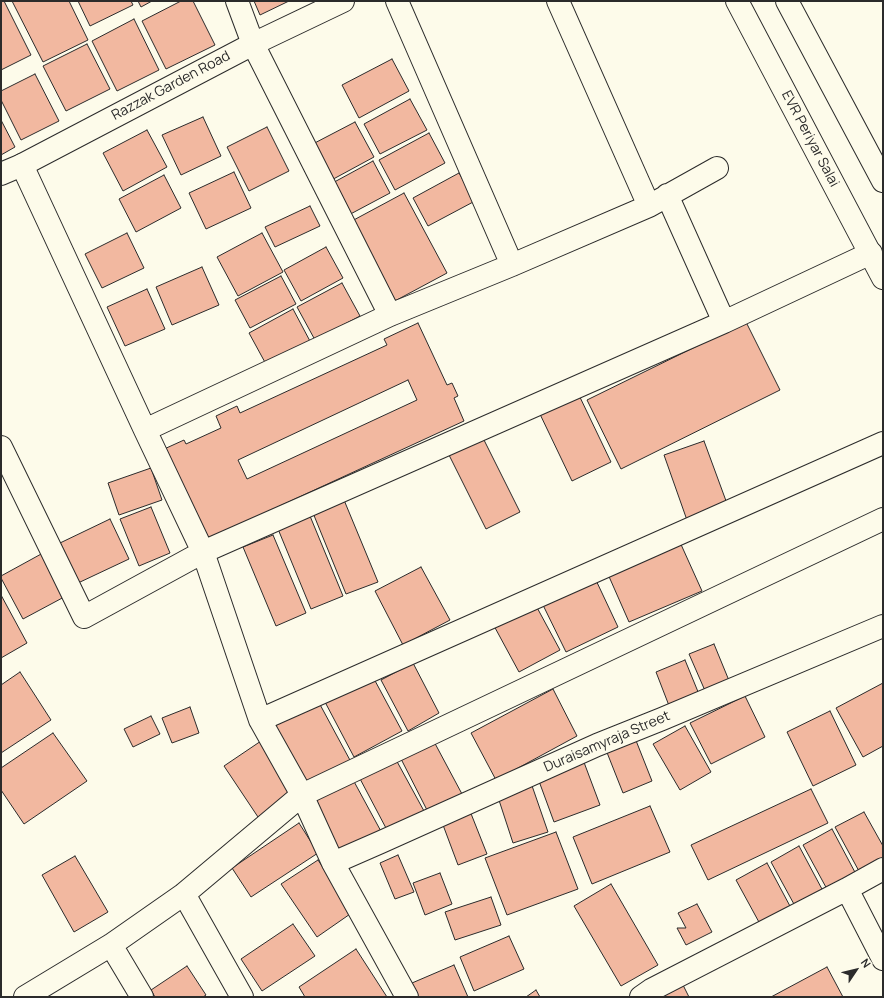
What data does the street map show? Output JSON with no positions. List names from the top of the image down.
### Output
{
  "streets": {
    "street": ["Razzak Garden Road", "EVR Periyar Salai", "Duraisamyraja Street"]
  },
  "north": "top right"
}
